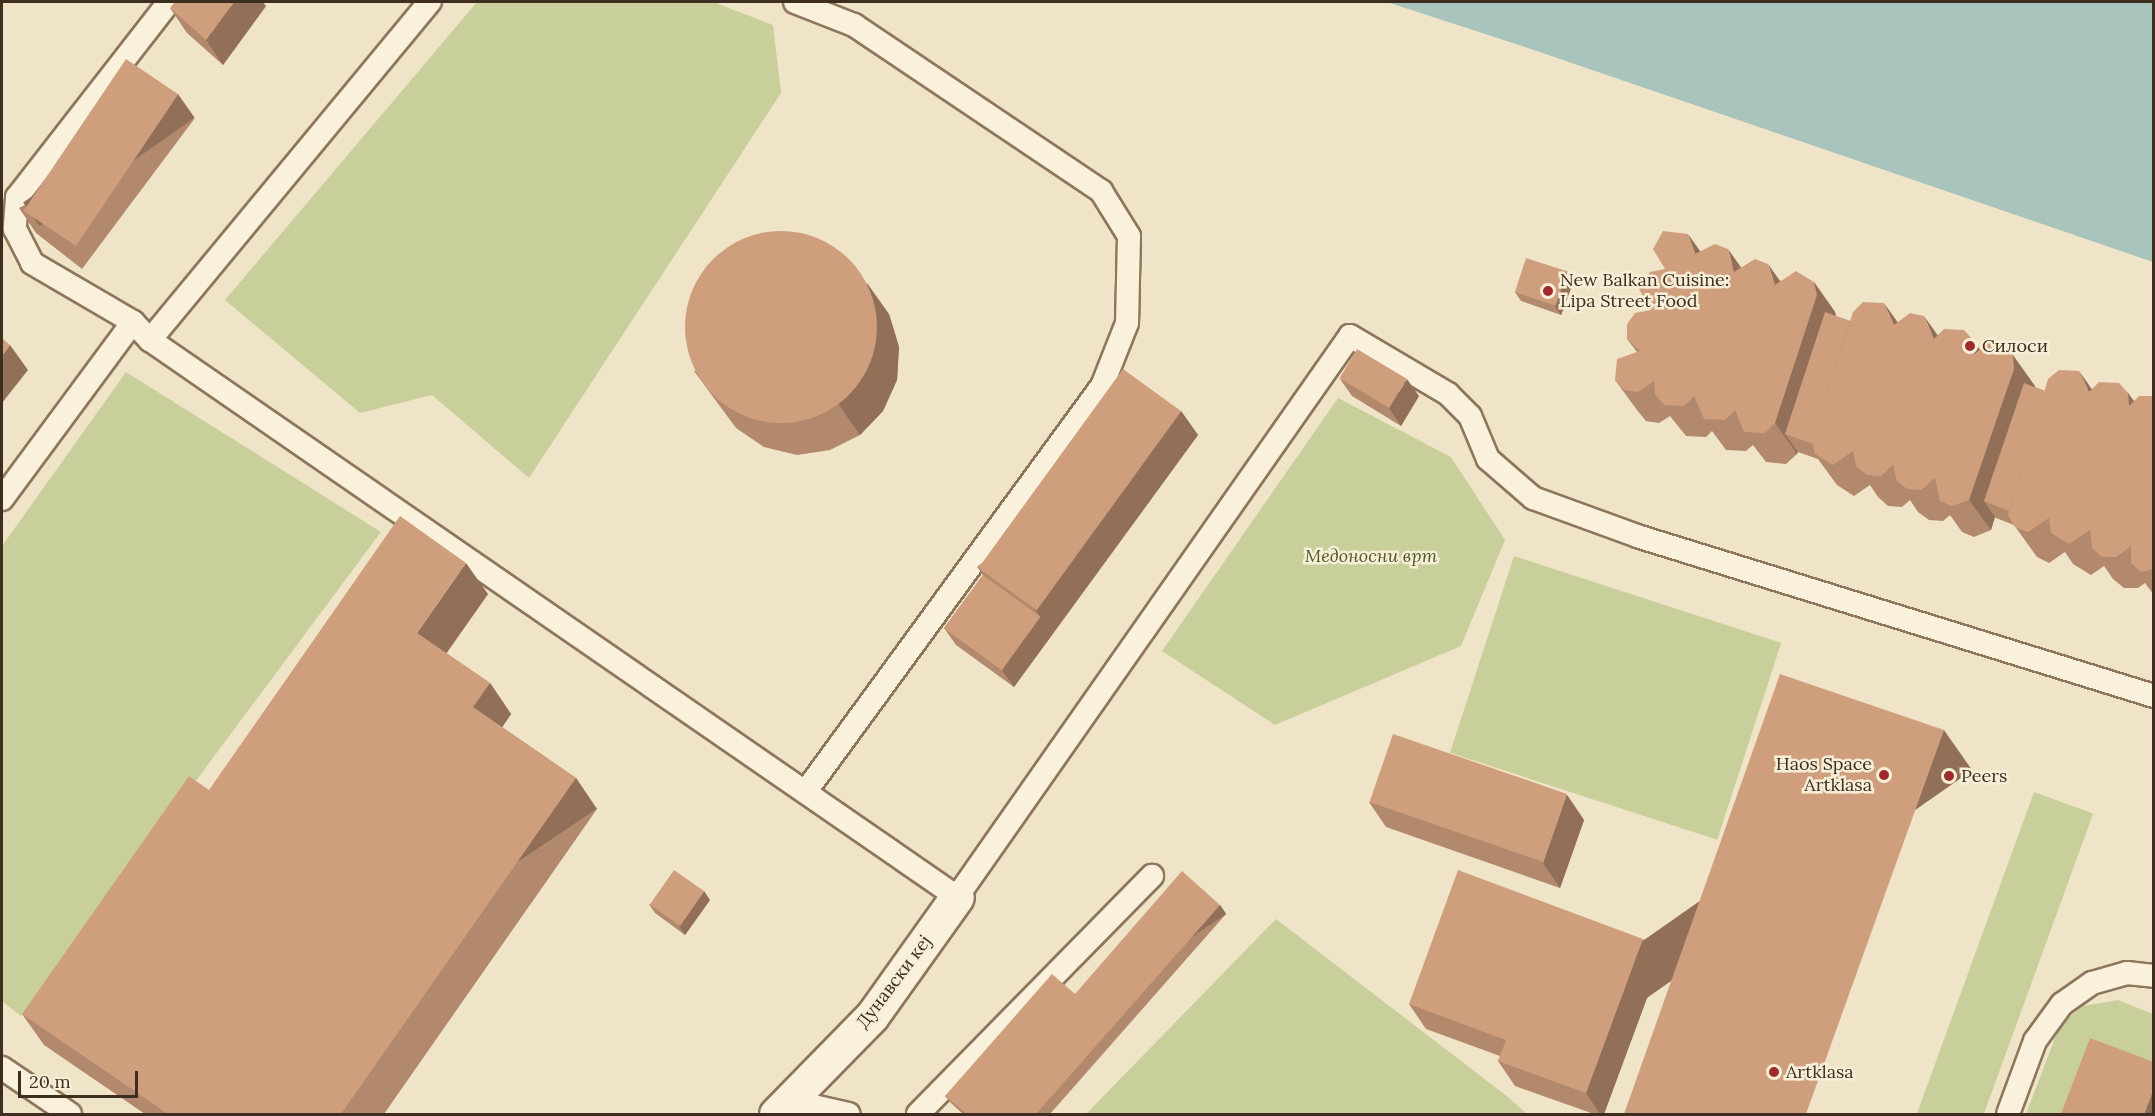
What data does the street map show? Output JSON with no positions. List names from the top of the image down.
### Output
{
  "streets": {
    "street": ["Дунавски кеј"]
  },
  "parks": ["Медоносни врт"],
  "places": [
    "New Balkan Cuisine: Lipa Street Food",
    "Силоси",
    "Haos Space Artklasa",
    "Peers",
    "Artklasa"
  ],
  "scale_bar": "20 m"
}
